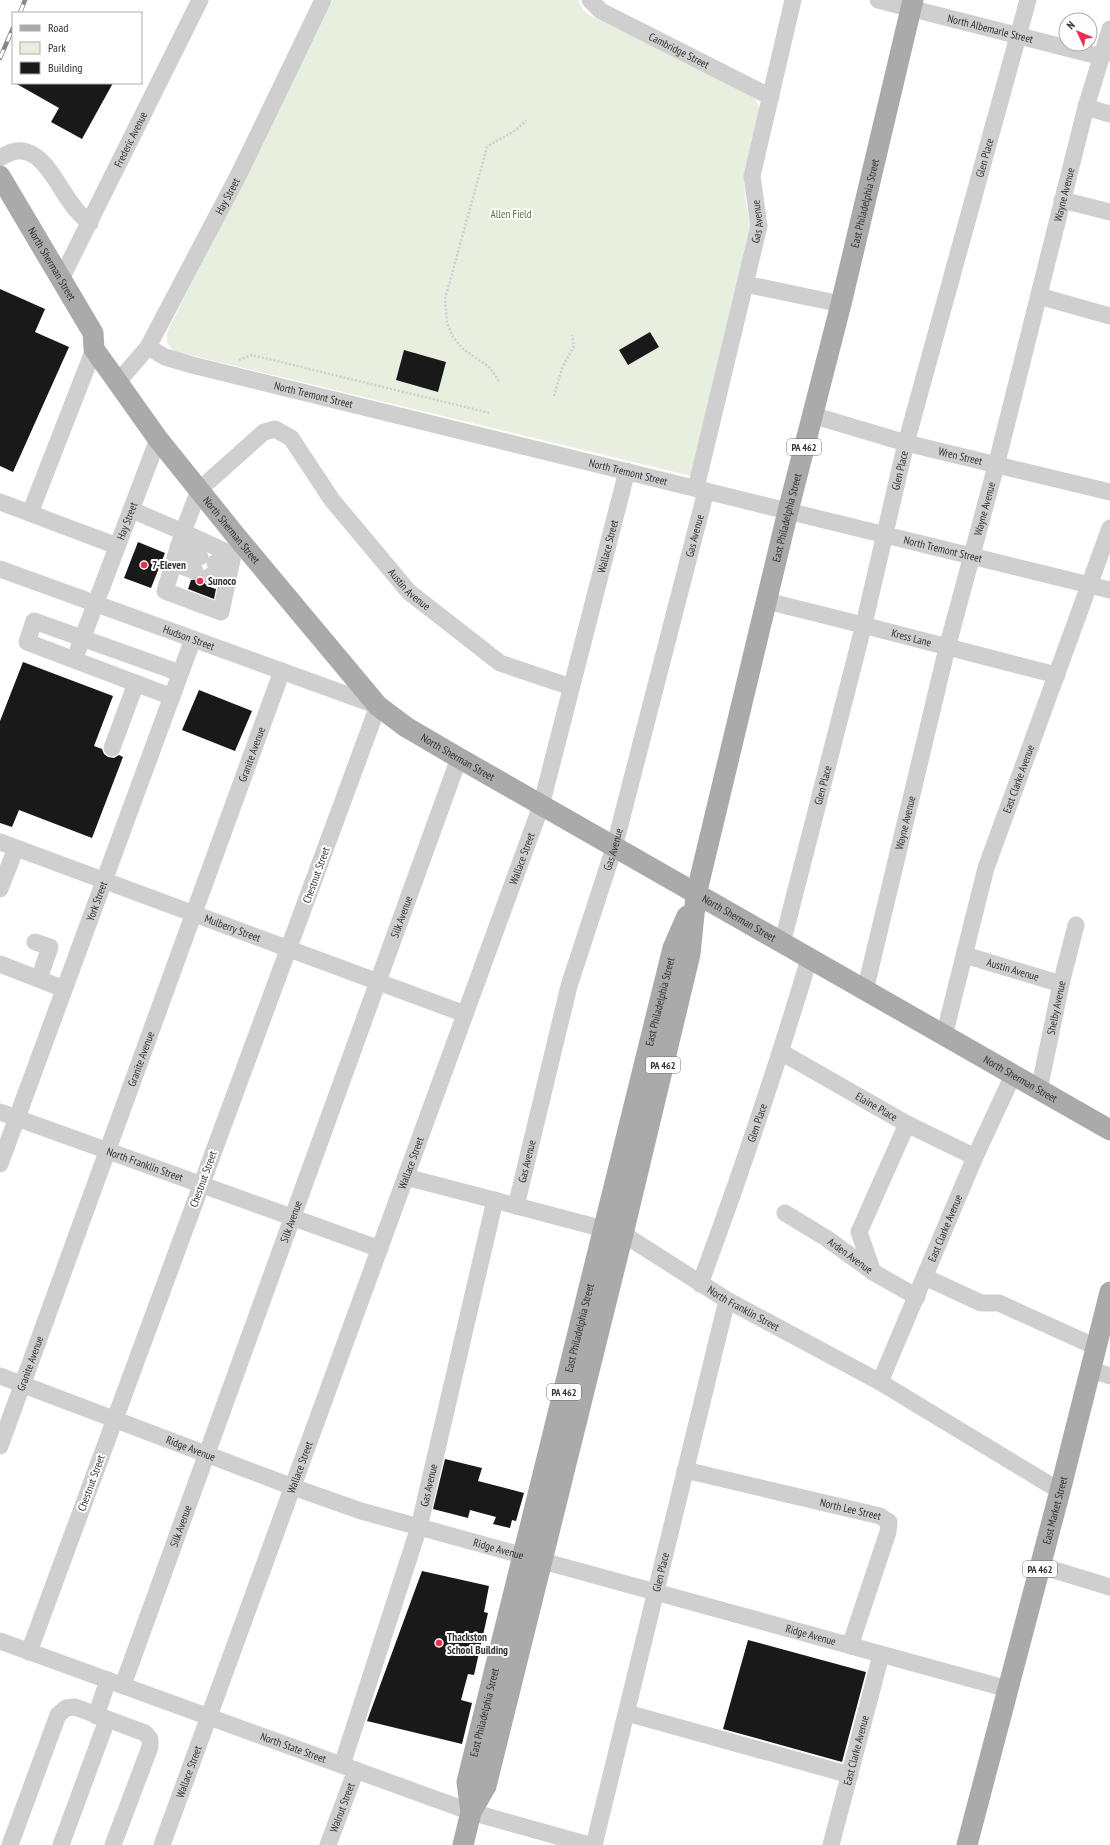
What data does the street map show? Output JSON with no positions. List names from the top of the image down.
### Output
{
  "streets": {
    "main road": [
      "East Philadelphia Street",
      "North Sherman Street",
      "PA 462",
      "East Market Street"
    ],
    "street": [
      "North Albemarle Street",
      "Cambridge Street",
      "Frederic Avenue",
      "Glen Place",
      "Wayne Avenue",
      "Hay Street",
      "Gas Avenue",
      "North Tremont Street",
      "Wren Street",
      "Wallace Street",
      "Austin Avenue",
      "Hudson Street",
      "Kress Lane",
      "Granite Avenue",
      "East Clarke Avenue",
      "Chestnut Street",
      "York Street",
      "Silk Avenue",
      "Mulberry Street",
      "Shelby Avenue",
      "Elaine Place",
      "North Franklin Street",
      "Arden Avenue",
      "Ridge Avenue",
      "North Lee Street",
      "North State Street",
      "Walnut Street"
    ]
  },
  "crossings": [
    ["North Albemarle Street", "Glen Place"],
    ["North Albemarle Street", "Wayne Avenue"],
    ["North Albemarle Street", "East Philadelphia Street"],
    ["Cambridge Street", "Gas Avenue"],
    ["Frederic Avenue", "North Sherman Street"],
    ["Glen Place", "North Sherman Street"],
    ["Glen Place", "North Tremont Street"],
    ["Glen Place", "Wren Street"],
    ["Glen Place", "Kress Lane"],
    ["Glen Place", "Elaine Place"],
    ["Glen Place", "North Franklin Street"],
    ["Glen Place", "Ridge Avenue"],
    ["Glen Place", "North Lee Street"],
    ["Wayne Avenue", "North Sherman Street"],
    ["Wayne Avenue", "North Tremont Street"],
    ["Wayne Avenue", "Wren Street"],
    ["Wayne Avenue", "Kress Lane"],
    ["Hay Street", "North Sherman Street"],
    ["Hay Street", "North Tremont Street"],
    ["Hay Street", "Hudson Street"],
    ["East Philadelphia Street", "North Sherman Street"],
    ["East Philadelphia Street", "North Tremont Street"],
    ["East Philadelphia Street", "Wren Street"],
    ["East Philadelphia Street", "Kress Lane"],
    ["East Philadelphia Street", "North Franklin Street"],
    ["East Philadelphia Street", "Ridge Avenue"],
    ["East Philadelphia Street", "North State Street"],
    ["Gas Avenue", "North Sherman Street"],
    ["Gas Avenue", "North Tremont Street"],
    ["Gas Avenue", "North Franklin Street"],
    ["Gas Avenue", "Ridge Avenue"],
    ["Gas Avenue", "North State Street"],
    ["Gas Avenue", "Walnut Street"],
    ["North Sherman Street", "Wallace Street"],
    ["North Sherman Street", "Austin Avenue"],
    ["North Sherman Street", "Hudson Street"],
    ["North Sherman Street", "East Clarke Avenue"],
    ["North Sherman Street", "Chestnut Street"],
    ["North Sherman Street", "Silk Avenue"],
    ["North Sherman Street", "Shelby Avenue"],
    ["North Tremont Street", "Wallace Street"],
    ["North Tremont Street", "East Clarke Avenue"],
    ["Wallace Street", "Austin Avenue"],
    ["Wallace Street", "Mulberry Street"],
    ["Wallace Street", "North Franklin Street"],
    ["Wallace Street", "Ridge Avenue"],
    ["Wallace Street", "North State Street"],
    ["Austin Avenue", "East Clarke Avenue"],
    ["Austin Avenue", "Shelby Avenue"],
    ["Hudson Street", "Granite Avenue"],
    ["Hudson Street", "Chestnut Street"],
    ["Hudson Street", "York Street"],
    ["Kress Lane", "East Clarke Avenue"],
    ["Granite Avenue", "Mulberry Street"],
    ["Granite Avenue", "North Franklin Street"],
    ["Granite Avenue", "Ridge Avenue"],
    ["East Clarke Avenue", "Elaine Place"],
    ["East Clarke Avenue", "North Franklin Street"],
    ["East Clarke Avenue", "Arden Avenue"],
    ["East Clarke Avenue", "Ridge Avenue"],
    ["Chestnut Street", "Mulberry Street"],
    ["Chestnut Street", "North Franklin Street"],
    ["Chestnut Street", "Ridge Avenue"],
    ["Chestnut Street", "North State Street"],
    ["York Street", "Mulberry Street"],
    ["York Street", "North Franklin Street"],
    ["Silk Avenue", "Mulberry Street"],
    ["Silk Avenue", "North Franklin Street"],
    ["Silk Avenue", "Ridge Avenue"],
    ["Silk Avenue", "North State Street"],
    ["North Franklin Street", "East Market Street"],
    ["Ridge Avenue", "North Lee Street"],
    ["Ridge Avenue", "East Market Street"],
    ["North State Street", "Walnut Street"]
  ],
  "parks": ["Allen Field"],
  "places": ["7-Eleven", "Sunoco", "Thackston School Building"],
  "legend": ["Road", "Park", "Building"],
  "north": "top left"
}
